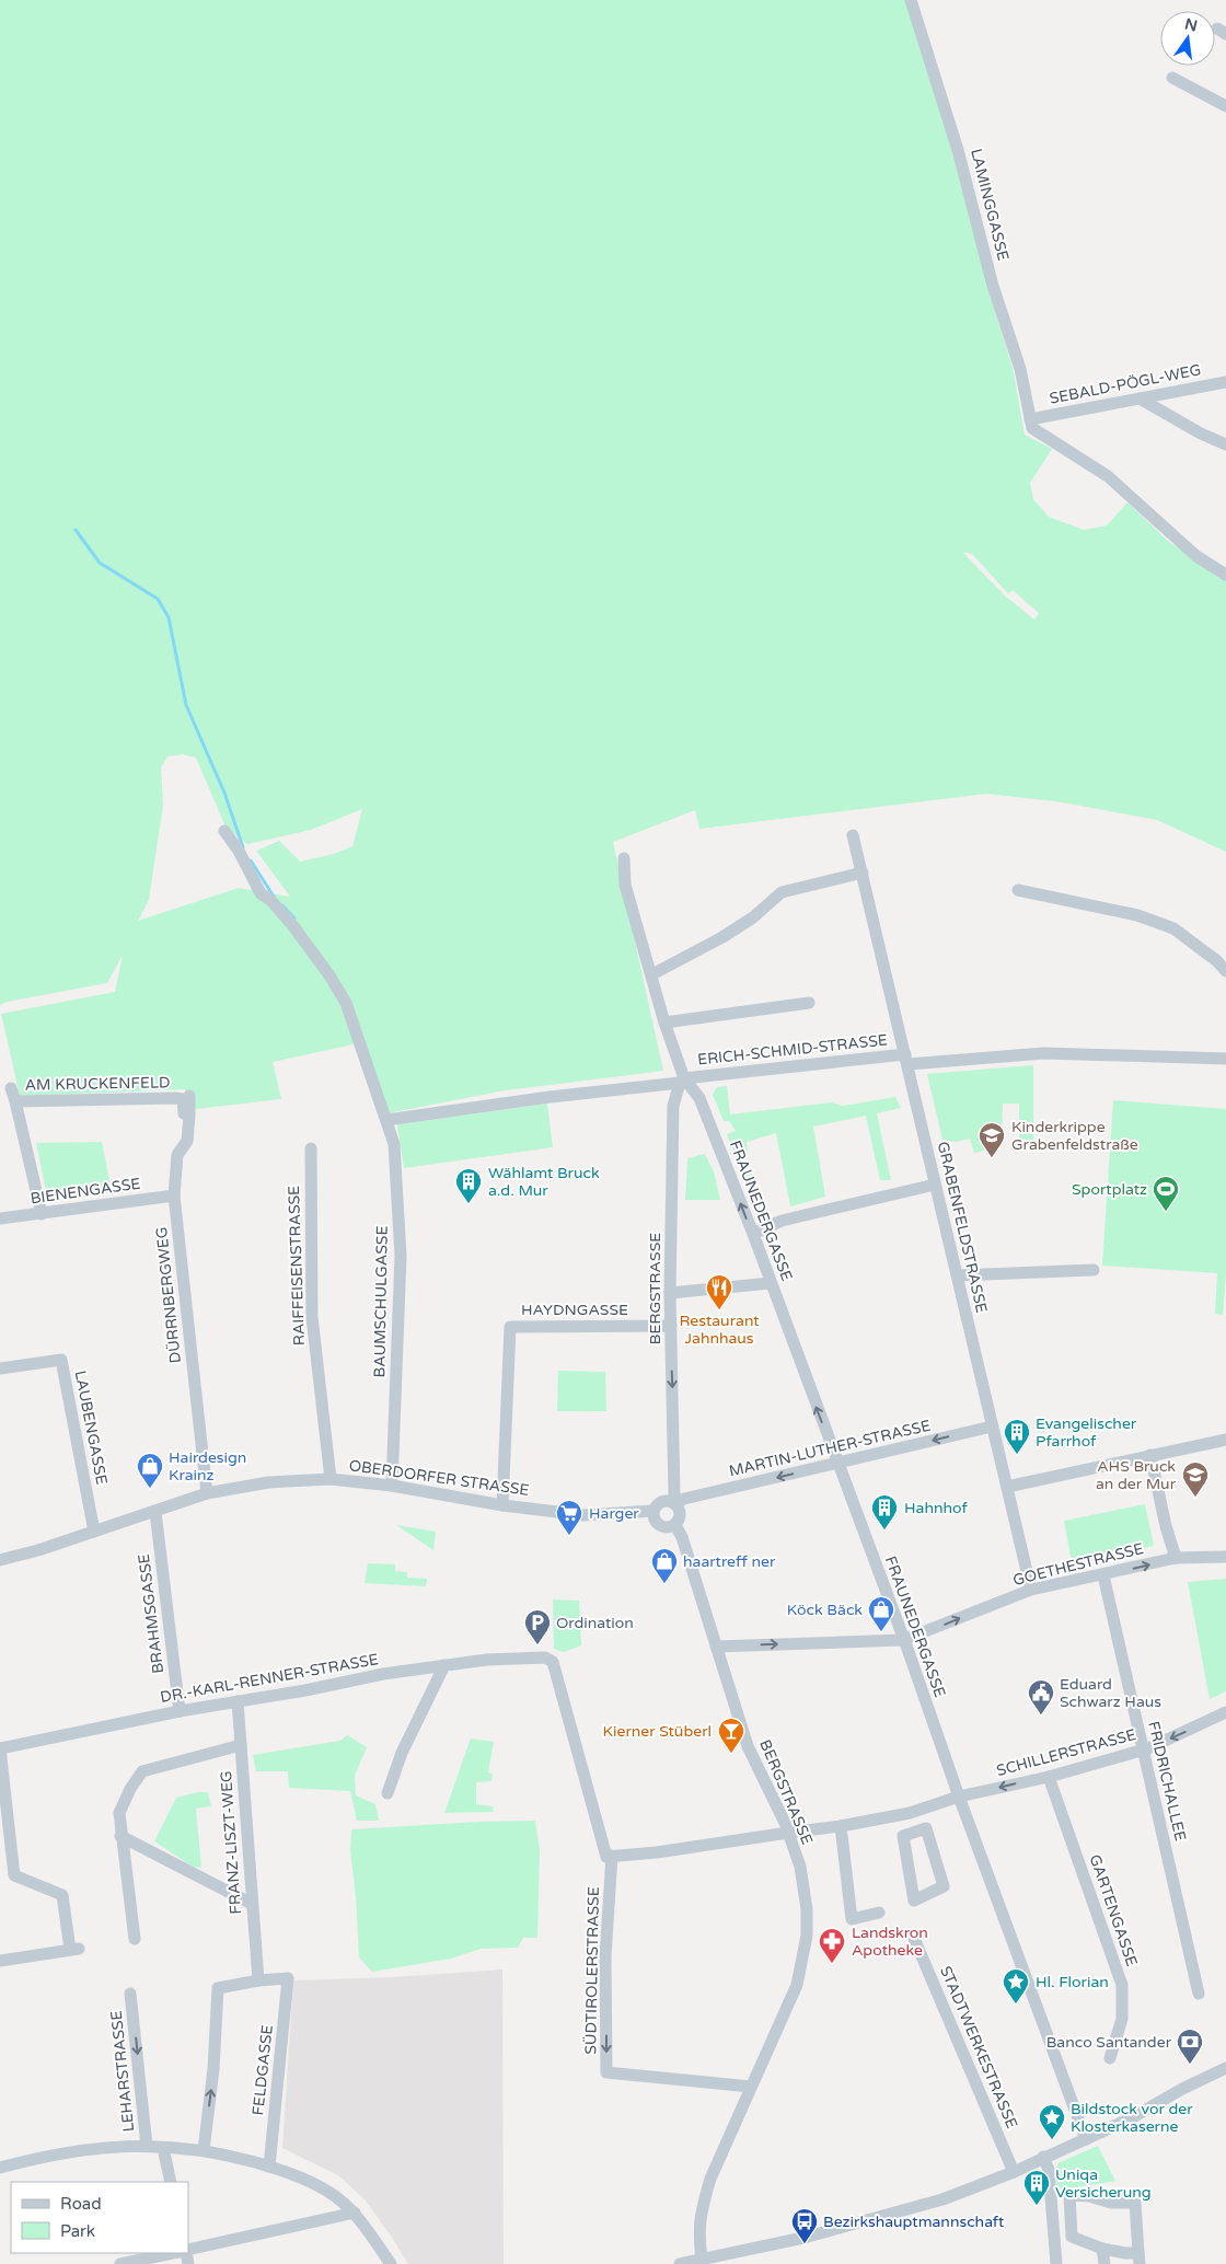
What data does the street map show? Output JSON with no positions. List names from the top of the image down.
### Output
{
  "streets": {
    "street": [
      "LAMINGGASSE",
      "SEBALD-PÖGL-WEG",
      "ERICH-SCHMID-STRASSE",
      "AM KRUCKENFELD",
      "BIENENGASSE",
      "FRAUNEDERGASSE",
      "GRABENFELDSTRASSE",
      "RAIFFEISENSTRASSE",
      "BERGSTRASSE",
      "DÜRRNBERGWEG",
      "BAUMSCHULGASSE",
      "HAYDNGASSE",
      "LAUBENGASSE",
      "MARTIN-LUTHER-STRASSE",
      "OBERDORFER STRASSE",
      "GOETHESTRASSE",
      "BRAHMSGASSE",
      "DR.-KARL-RENNER-STRASSE",
      "SCHILLERSTRASSE",
      "FRIDRICHALLEE",
      "FRANZ-LISZT-WEG",
      "GARTENGASSE",
      "SÜDTIROLERSTRASSE",
      "STADTWERKESTRASSE",
      "FELDGASSE",
      "LEHARSTRASSE"
    ]
  },
  "crossings": [
    ["LAMINGGASSE", "SEBALD-PÖGL-WEG"],
    ["ERICH-SCHMID-STRASSE", "FRAUNEDERGASSE"],
    ["ERICH-SCHMID-STRASSE", "GRABENFELDSTRASSE"],
    ["ERICH-SCHMID-STRASSE", "BERGSTRASSE"],
    ["AM KRUCKENFELD", "DÜRRNBERGWEG"],
    ["BIENENGASSE", "DÜRRNBERGWEG"],
    ["FRAUNEDERGASSE", "BERGSTRASSE"],
    ["FRAUNEDERGASSE", "MARTIN-LUTHER-STRASSE"],
    ["FRAUNEDERGASSE", "GOETHESTRASSE"],
    ["FRAUNEDERGASSE", "SCHILLERSTRASSE"],
    ["GRABENFELDSTRASSE", "MARTIN-LUTHER-STRASSE"],
    ["GRABENFELDSTRASSE", "GOETHESTRASSE"],
    ["RAIFFEISENSTRASSE", "OBERDORFER STRASSE"],
    ["BERGSTRASSE", "HAYDNGASSE"],
    ["BERGSTRASSE", "MARTIN-LUTHER-STRASSE"],
    ["BERGSTRASSE", "OBERDORFER STRASSE"],
    ["BERGSTRASSE", "GOETHESTRASSE"],
    ["BERGSTRASSE", "SCHILLERSTRASSE"],
    ["BERGSTRASSE", "SÜDTIROLERSTRASSE"],
    ["DÜRRNBERGWEG", "OBERDORFER STRASSE"],
    ["BAUMSCHULGASSE", "OBERDORFER STRASSE"],
    ["HAYDNGASSE", "OBERDORFER STRASSE"],
    ["LAUBENGASSE", "OBERDORFER STRASSE"],
    ["MARTIN-LUTHER-STRASSE", "OBERDORFER STRASSE"],
    ["OBERDORFER STRASSE", "BRAHMSGASSE"],
    ["GOETHESTRASSE", "FRIDRICHALLEE"],
    ["BRAHMSGASSE", "DR.-KARL-RENNER-STRASSE"],
    ["DR.-KARL-RENNER-STRASSE", "FRANZ-LISZT-WEG"],
    ["DR.-KARL-RENNER-STRASSE", "SÜDTIROLERSTRASSE"],
    ["SCHILLERSTRASSE", "FRIDRICHALLEE"],
    ["SCHILLERSTRASSE", "GARTENGASSE"],
    ["SCHILLERSTRASSE", "SÜDTIROLERSTRASSE"],
    ["FRANZ-LISZT-WEG", "FELDGASSE"]
  ],
  "one_way": ["MARTIN-LUTHER-STRASSE", "GOETHESTRASSE", "LEHARSTRASSE"],
  "places": {
    "school or university": ["Kinderkrippe Grabenfeldstraße", "AHS Bruck an der Mur"],
    "building": [
      "Wählamt Bruck a.d. Mur",
      "Evangelischer Pfarrhof",
      "Hahnhof",
      "Uniqa Versicherung"
    ],
    "sports": ["Sportplatz"],
    "restaurant": ["Restaurant Jahnhaus"],
    "shop": ["Hairdesign Krainz", "haartreff ner", "Köck Bäck"],
    "supermarket": ["Harger"],
    "parking": ["Ordination"],
    "public building": ["Eduard Schwarz Haus"],
    "bar": ["Kierner Stüberl"],
    "pharmacy": ["Landskron Apotheke"],
    "place": ["Hl. Florian", "Bildstock vor der Klosterkaserne"],
    "bank": ["Banco Santander"],
    "bus stop": ["Bezirkshauptmannschaft"]
  },
  "legend": ["Road", "Park"],
  "north": "top"
}
